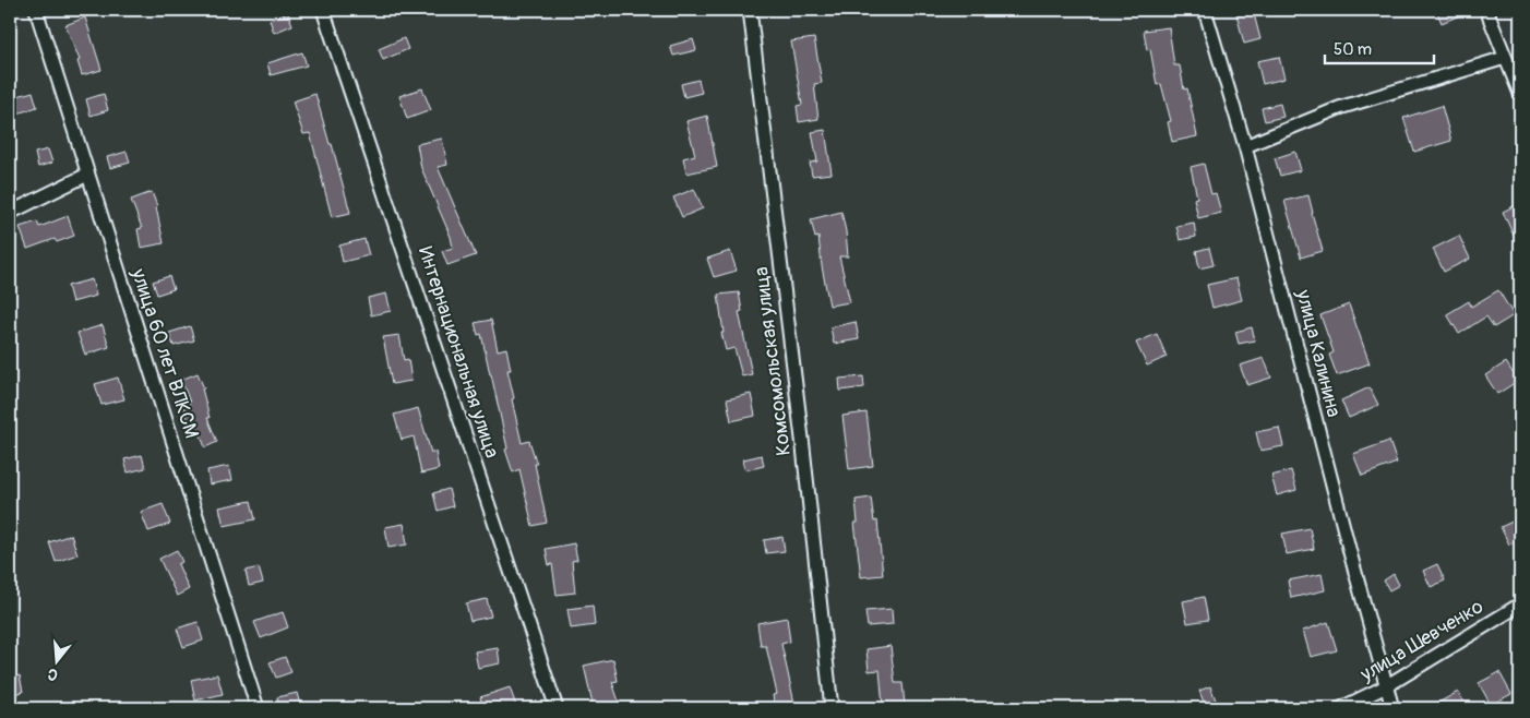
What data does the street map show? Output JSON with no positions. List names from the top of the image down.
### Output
{
  "streets": {
    "street": [
      "Интернациональная улица",
      "улица 60 лет ВЛКСМ",
      "улица Калинина",
      "Комсомольская улица",
      "улица Шевченко"
    ]
  },
  "crossings": [
    ["улица Калинина", "улица Шевченко"]
  ],
  "scale_bar": "50 m",
  "north": "bottom"
}
